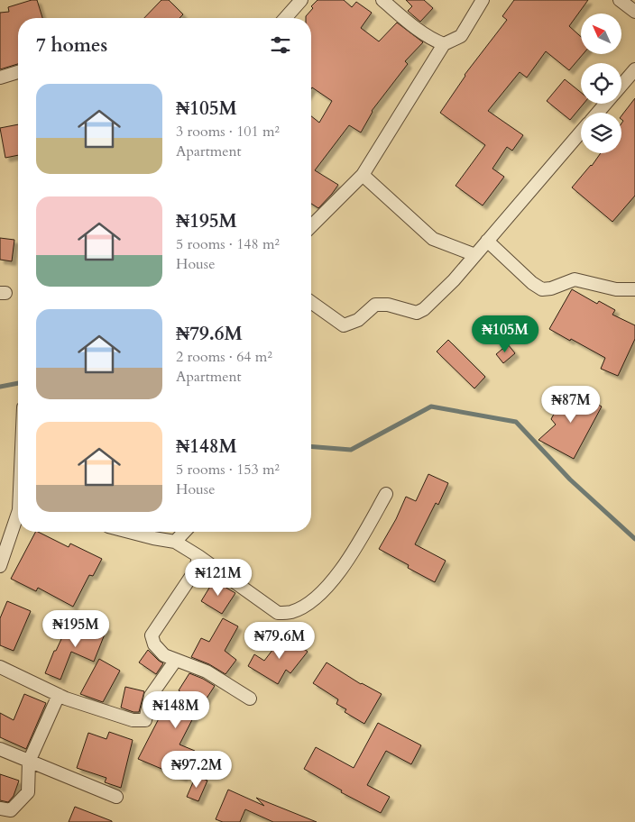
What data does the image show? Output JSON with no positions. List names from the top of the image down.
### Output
{
  "north": "top left",
  "page": {
    "heading": "7 homes",
    "list": [
      {
        "name": "₦105M",
        "note": "3 rooms · 101 m² · Apartment"
      },
      {
        "name": "₦195M",
        "note": "5 rooms · 148 m² · House"
      },
      {
        "name": "₦79.6M",
        "note": "2 rooms · 64 m² · Apartment"
      },
      {
        "name": "₦148M",
        "note": "5 rooms · 153 m² · House"
      }
    ],
    "price": [
      "₦105M",
      "₦87M",
      "₦121M",
      "₦195M",
      "₦79.6M",
      "₦148M",
      "₦97.2M"
    ]
  }
}
